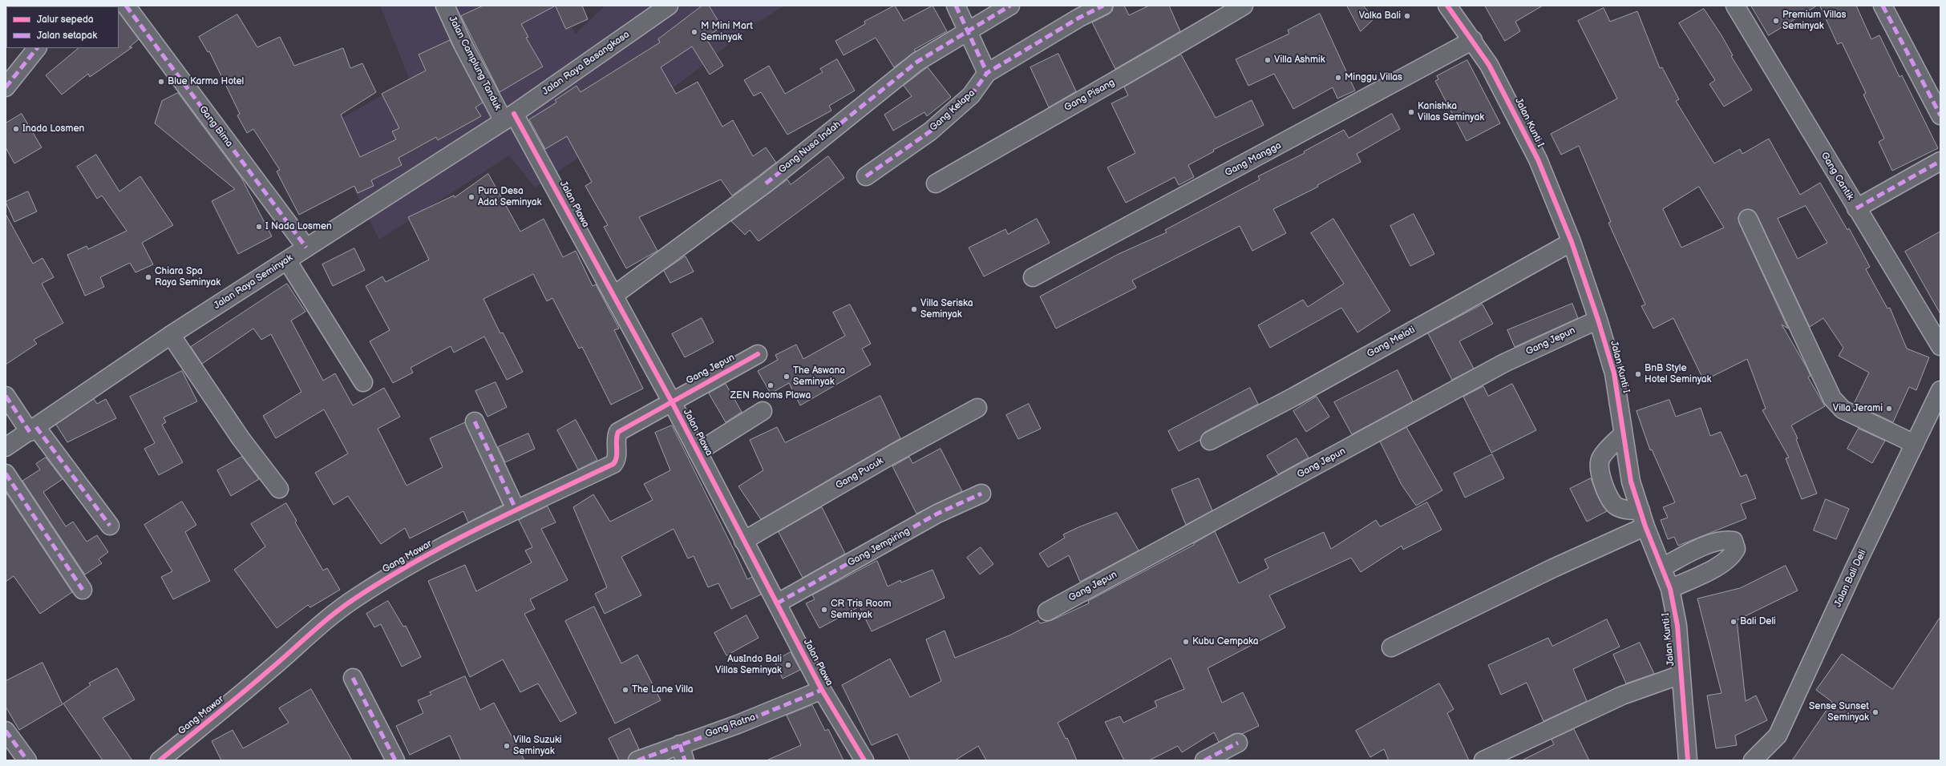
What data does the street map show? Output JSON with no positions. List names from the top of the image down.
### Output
{
  "streets": {
    "street": [
      "Jalan Camplung Tanduk",
      "Jalan Raya Basangkasa",
      "Gang Pisang",
      "Gang Kelapa",
      "Jalan Kunti I",
      "Gang Bima",
      "Gang Nusa Indah",
      "Gang Mangga",
      "Gang Cantik",
      "Jalan Plawa",
      "Jalan Raya Seminyak",
      "Gang Jepun",
      "Gang Melati",
      "Gang Pucuk",
      "Gang Jempiring",
      "Gang Mawar",
      "Jalan Bali Deli",
      "Gang Ratna"
    ]
  },
  "crossings": [
    ["Jalan Camplung Tanduk", "Jalan Raya Basangkasa"],
    ["Jalan Camplung Tanduk", "Jalan Plawa"],
    ["Jalan Camplung Tanduk", "Jalan Raya Seminyak"],
    ["Jalan Raya Basangkasa", "Jalan Plawa"],
    ["Jalan Raya Basangkasa", "Jalan Raya Seminyak"],
    ["Jalan Kunti I", "Gang Mangga"],
    ["Jalan Kunti I", "Gang Jepun"],
    ["Jalan Kunti I", "Gang Melati"],
    ["Gang Bima", "Jalan Raya Seminyak"],
    ["Gang Nusa Indah", "Jalan Plawa"],
    ["Jalan Plawa", "Jalan Raya Seminyak"],
    ["Jalan Plawa", "Gang Jepun"],
    ["Jalan Plawa", "Gang Pucuk"],
    ["Jalan Plawa", "Gang Jempiring"],
    ["Jalan Plawa", "Gang Mawar"],
    ["Jalan Plawa", "Gang Ratna"],
    ["Gang Jepun", "Gang Mawar"]
  ],
  "places": [
    "Valka Bali",
    "Premium Villas Seminyak",
    "M Mini Mart Seminyak",
    "Villa Ashmik",
    "Minggu Villas",
    "Blue Karma Hotel",
    "Kanishka Villas Seminyak",
    "Inada Losmen",
    "Pura Desa Adat Seminyak",
    "I Nada Losmen",
    "Chiara Spa Raya Seminyak",
    "Villa Seriska Seminyak",
    "BnB Style Hotel Seminyak",
    "The Aswana Seminyak",
    "ZEN Rooms Plawa",
    "Villa Jerami",
    "CR Tris Room Seminyak",
    "Bali Deli",
    "Kubu Cempaka",
    "AusIndo Bali Villas Seminyak",
    "The Lane Villa",
    "Sense Sunset Seminyak",
    "Villa Suzuki Seminyak"
  ],
  "legend": ["Jalur sepeda", "Jalan setapak"]
}
